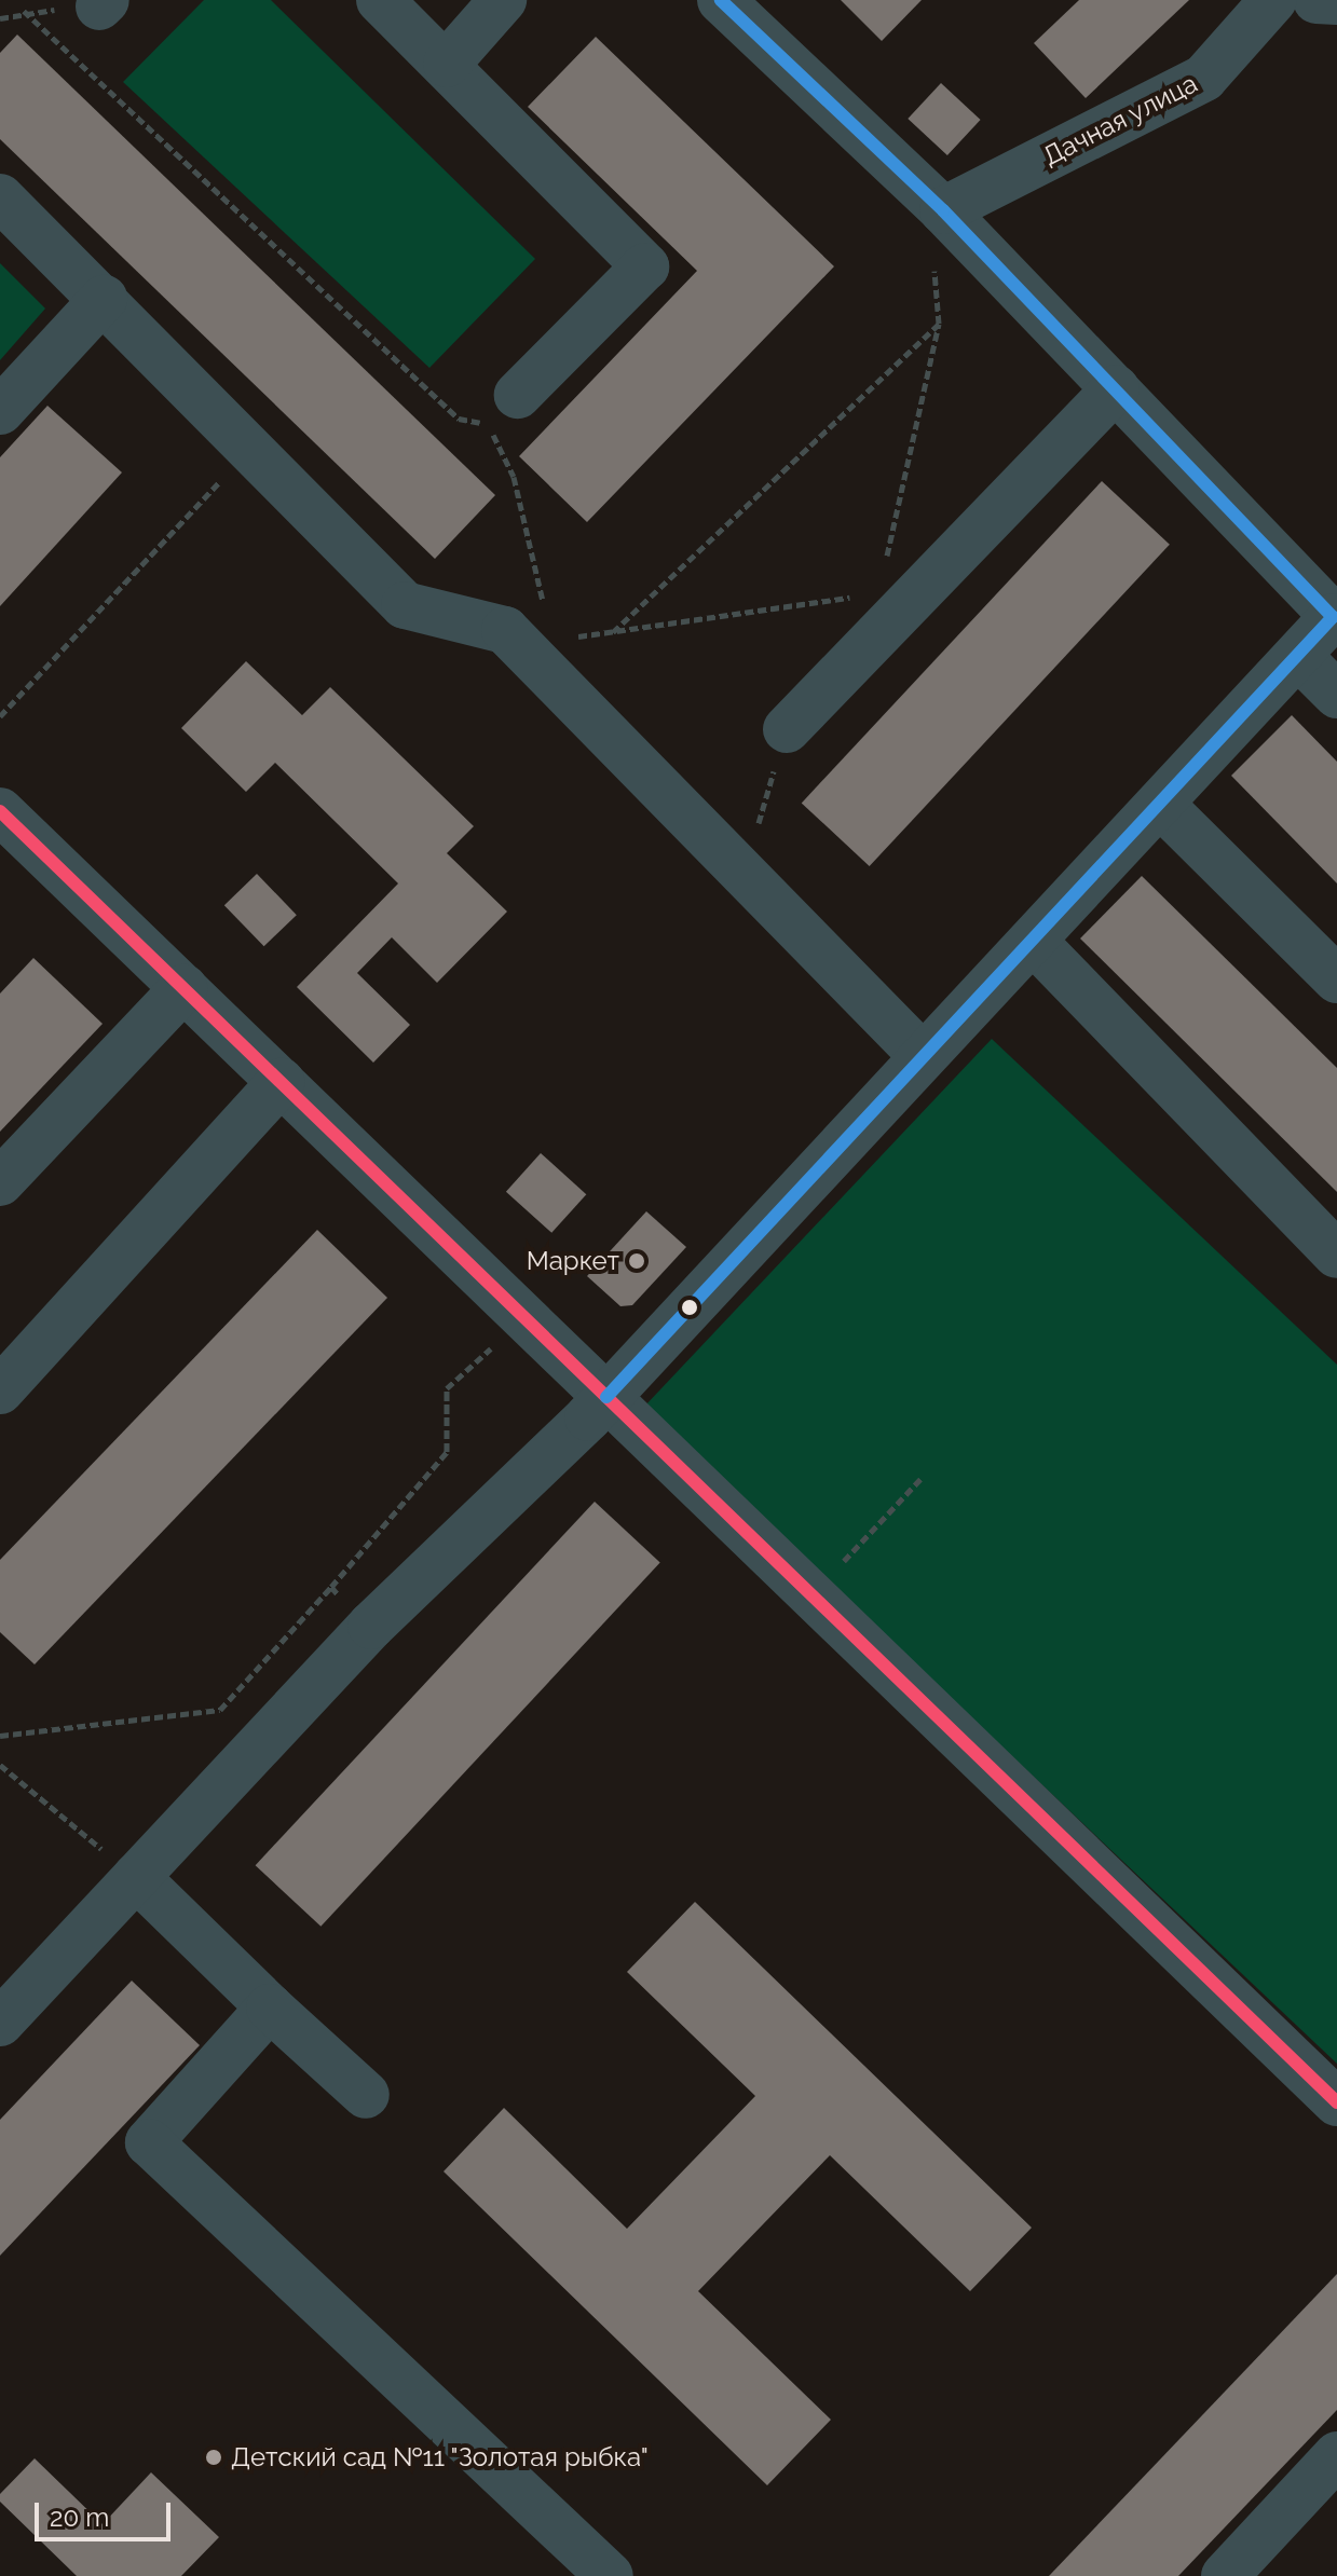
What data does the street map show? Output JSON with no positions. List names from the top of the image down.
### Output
{
  "streets": {
    "street": ["Дачная улица"]
  },
  "places": ["Маркет", "Детский сад №11 \"Золотая рыбка\""],
  "scale_bar": "20 m"
}
